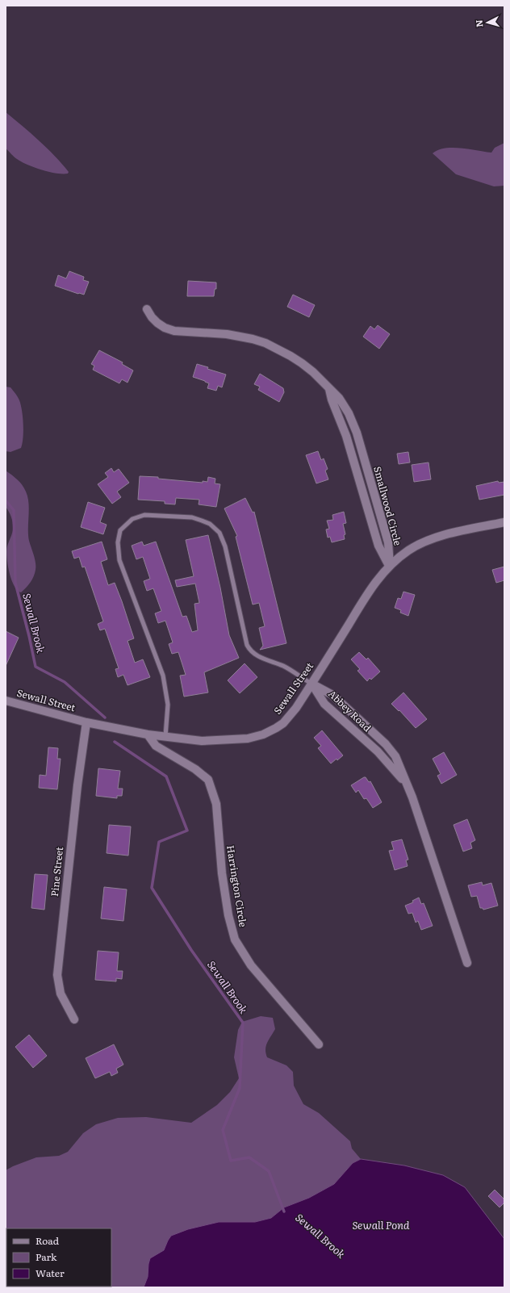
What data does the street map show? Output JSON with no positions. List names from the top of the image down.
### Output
{
  "streets": {
    "street": [
      "Smallwood Circle",
      "Sewall Street",
      "Abbey Road",
      "Pine Street",
      "Harrington Circle"
    ]
  },
  "crossings": [
    ["Smallwood Circle", "Sewall Street"],
    ["Sewall Street", "Abbey Road"],
    ["Sewall Street", "Pine Street"],
    ["Sewall Street", "Harrington Circle"]
  ],
  "water": ["Sewall Brook", "Sewall Pond"],
  "legend": ["Road", "Park", "Water"],
  "north": "left"
}
